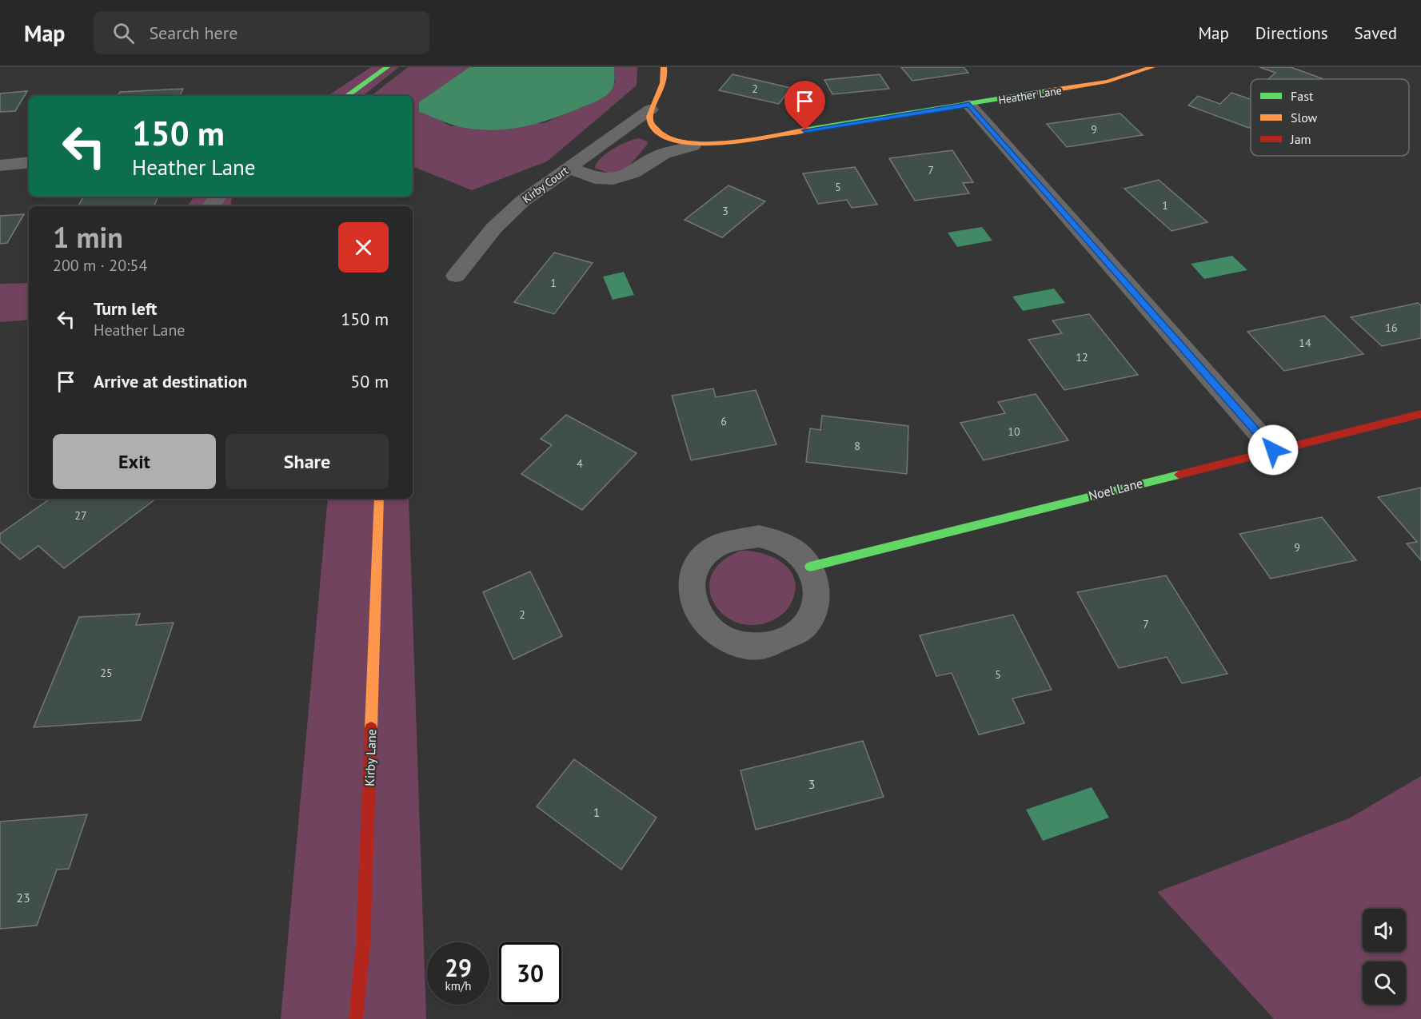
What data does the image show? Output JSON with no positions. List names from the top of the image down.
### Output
{
  "streets": {
    "street": [
      "Heather Lane",
      "Kirby Court",
      "Noel Lane",
      "Kirby Lane"
    ]
  },
  "crossings": [
    ["Heather Lane", "Kirby Court"]
  ],
  "house_numbers": [
    "2",
    "9",
    "7",
    "5",
    "1",
    "3",
    "1",
    "16",
    "14",
    "12",
    "6",
    "10",
    "8",
    "4",
    "27",
    "9",
    "2",
    "7",
    "25",
    "5",
    "3",
    "1",
    "23"
  ],
  "legend": ["Fast", "Slow", "Jam"],
  "page": {
    "header": "Map",
    "search": "Search here",
    "nav": ["Map", "Directions", "Saved"],
    "turn": ["150 m", "Heather Lane"],
    "heading": ["1 min", "200 m · 20:54"],
    "list": [
      {
        "name": "Turn left",
        "note": "Heather Lane",
        "value": "150 m"
      },
      {
        "name": "Arrive at destination",
        "value": "50 m"
      }
    ],
    "buttons": ["Exit", "Share"],
    "speed": "29 km/h",
    "limit": "30"
  }
}
